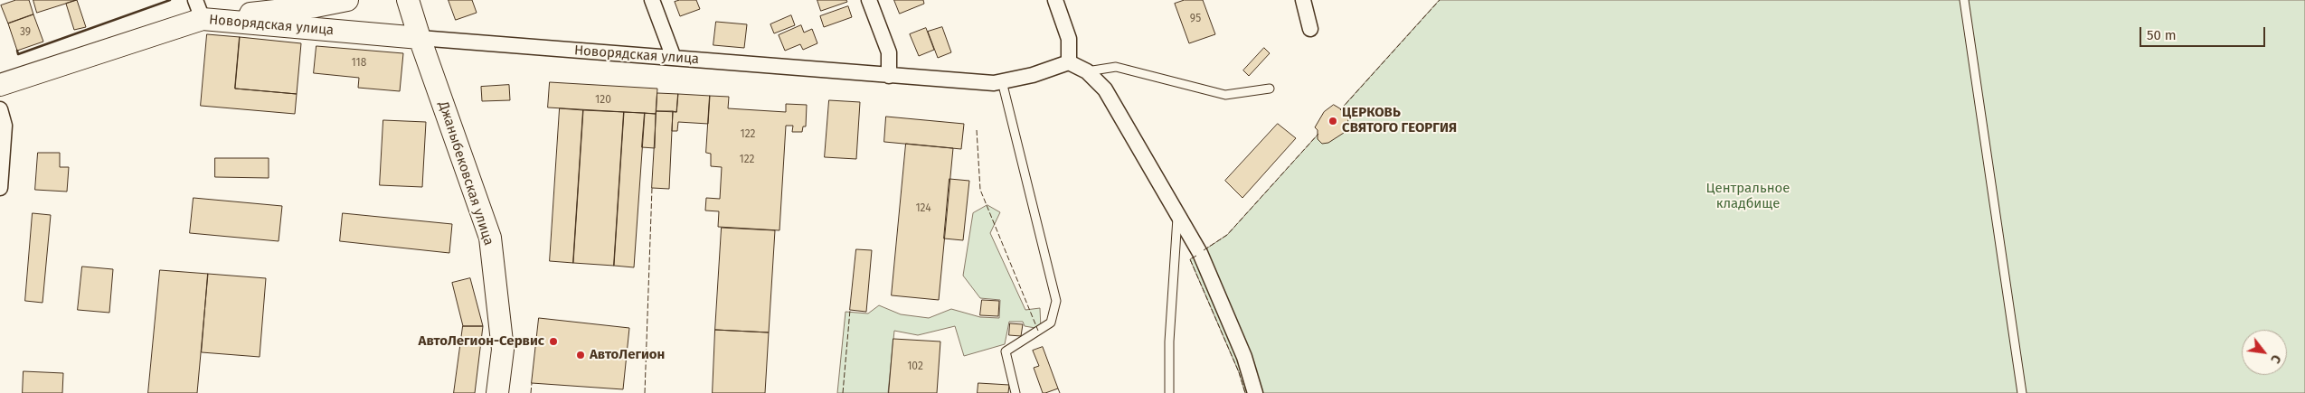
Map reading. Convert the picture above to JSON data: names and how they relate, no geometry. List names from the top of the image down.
{
  "streets": {
    "street": ["Новорядская улица", "Джаныбековская улица"]
  },
  "crossings": [
    ["Новорядская улица", "Джаныбековская улица"]
  ],
  "parks": ["Центральное кладбище"],
  "places": ["ЦЕРКОВЬ СВЯТОГО ГЕОРГИЯ", "АвтоЛегион-Сервис", "АвтоЛегион"],
  "house_numbers": [
    "95",
    "39",
    "118",
    "120",
    "122",
    "122",
    "124",
    "102"
  ],
  "scale_bar": "50 m",
  "north": "bottom right"
}
